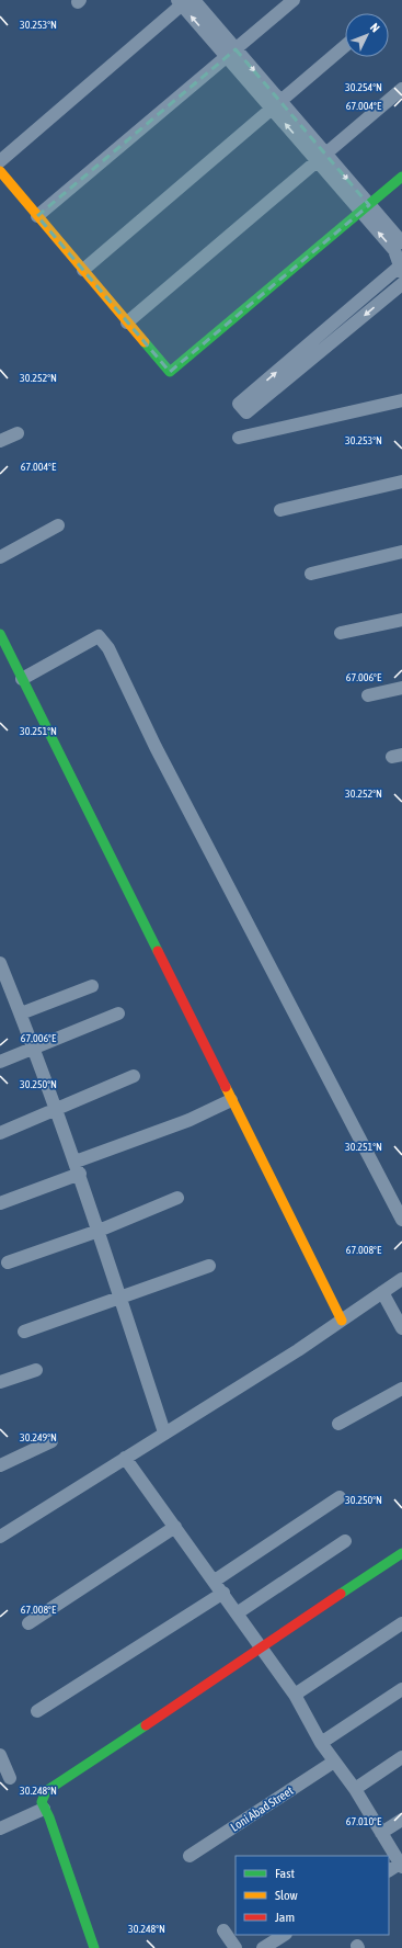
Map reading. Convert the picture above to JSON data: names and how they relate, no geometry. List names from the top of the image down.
{
  "streets": {
    "street": ["Loni Abad Street"]
  },
  "legend": ["Fast", "Slow", "Jam"],
  "north": "top right",
  "coordinates": [
    "30.253°N",
    "30.254°N",
    "67.004°E",
    "30.252°N",
    "67.006°E",
    "30.251°N",
    "30.250°N",
    "67.008°E",
    "30.249°N",
    "30.248°N",
    "67.010°E"
  ]
}
